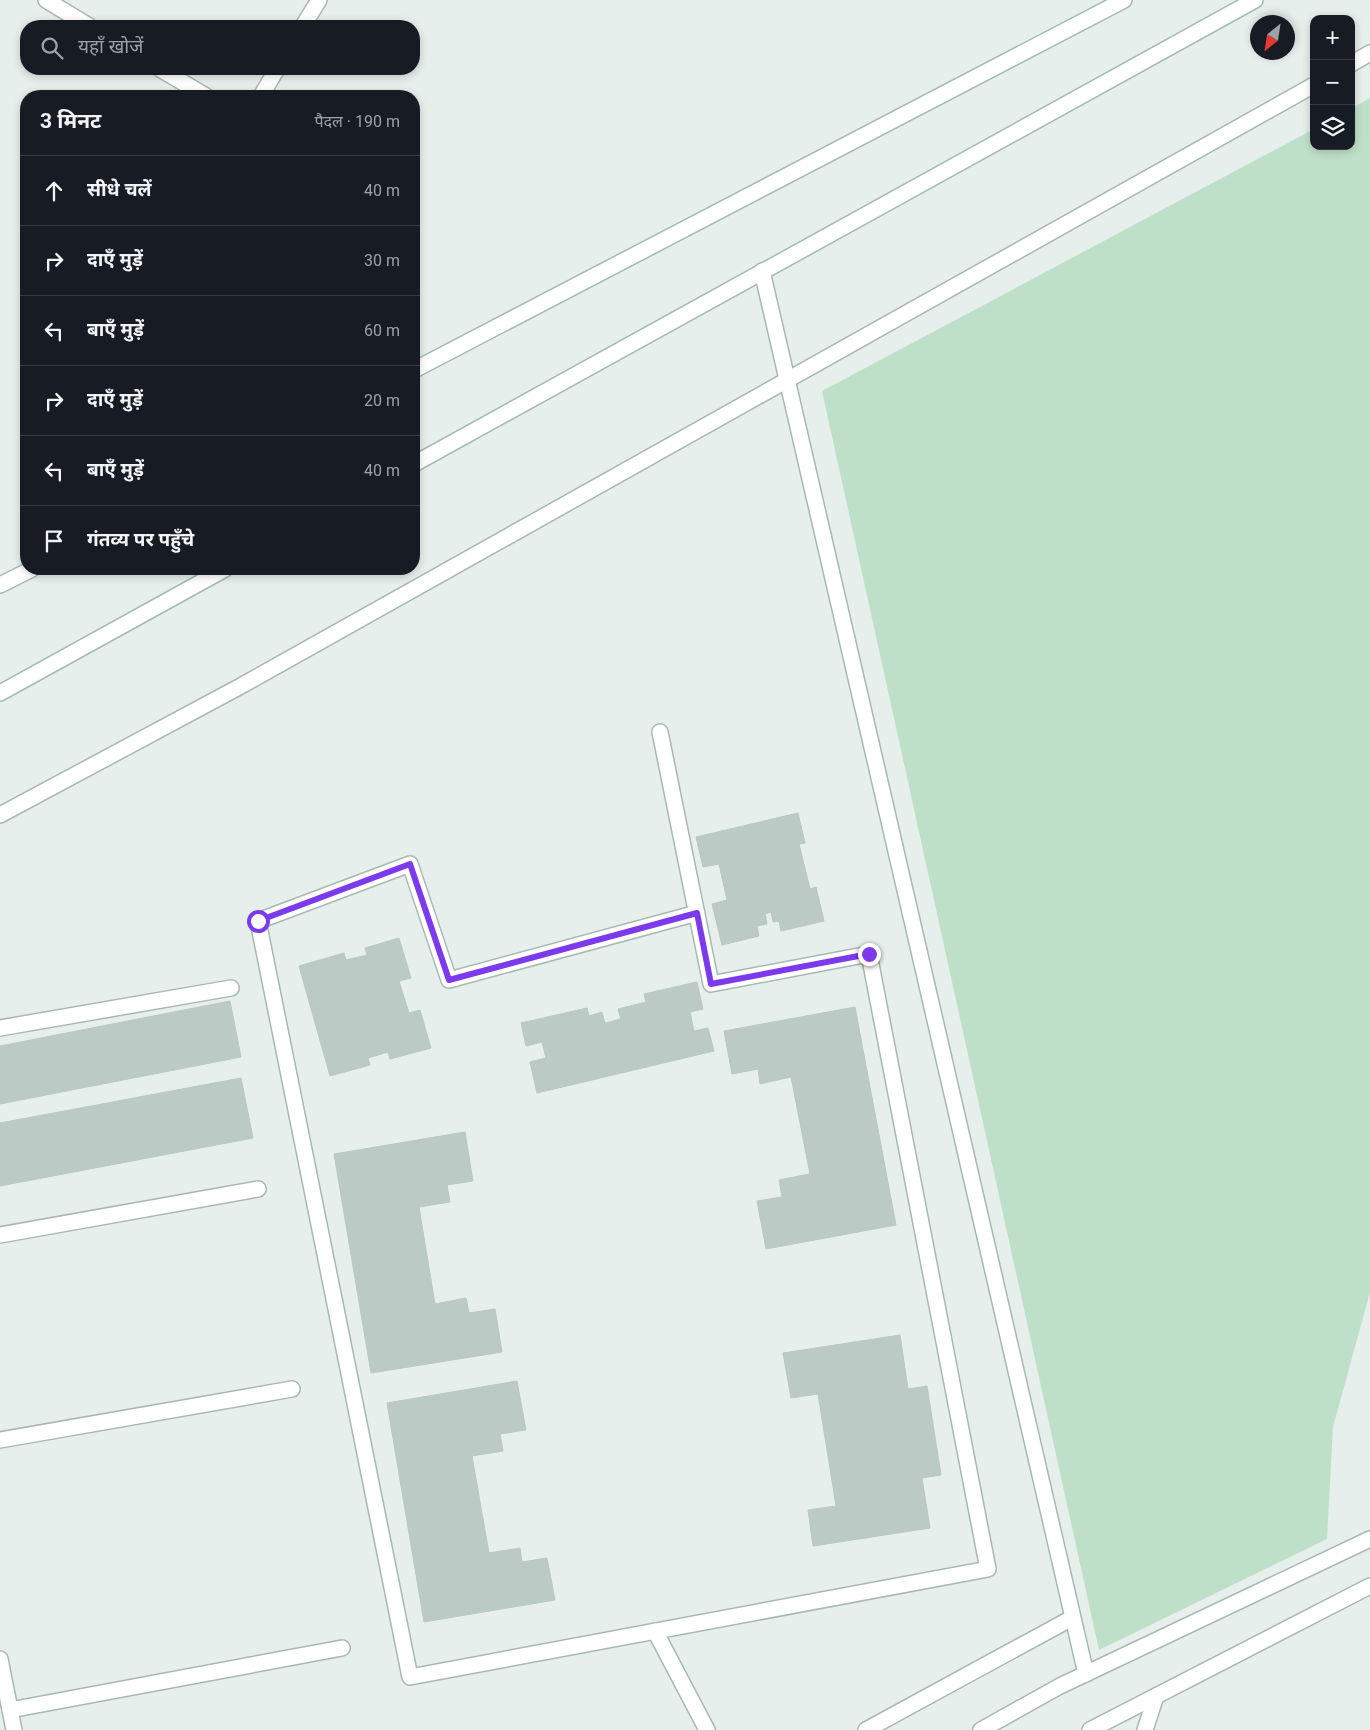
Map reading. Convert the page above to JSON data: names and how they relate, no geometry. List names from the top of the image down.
{
  "north": "bottom left",
  "page": {
    "map_buttons": ["+", "−"],
    "search": "यहाँ खोजें",
    "heading": ["3 मिनट", "पैदल · 190 m"],
    "list": [
      ["सीधे चलें", "40 m"],
      ["दाएँ मुड़ें", "30 m"],
      ["बाएँ मुड़ें", "60 m"],
      ["दाएँ मुड़ें", "20 m"],
      ["बाएँ मुड़ें", "40 m"],
      "गंतव्य पर पहुँचे"
    ]
  }
}
